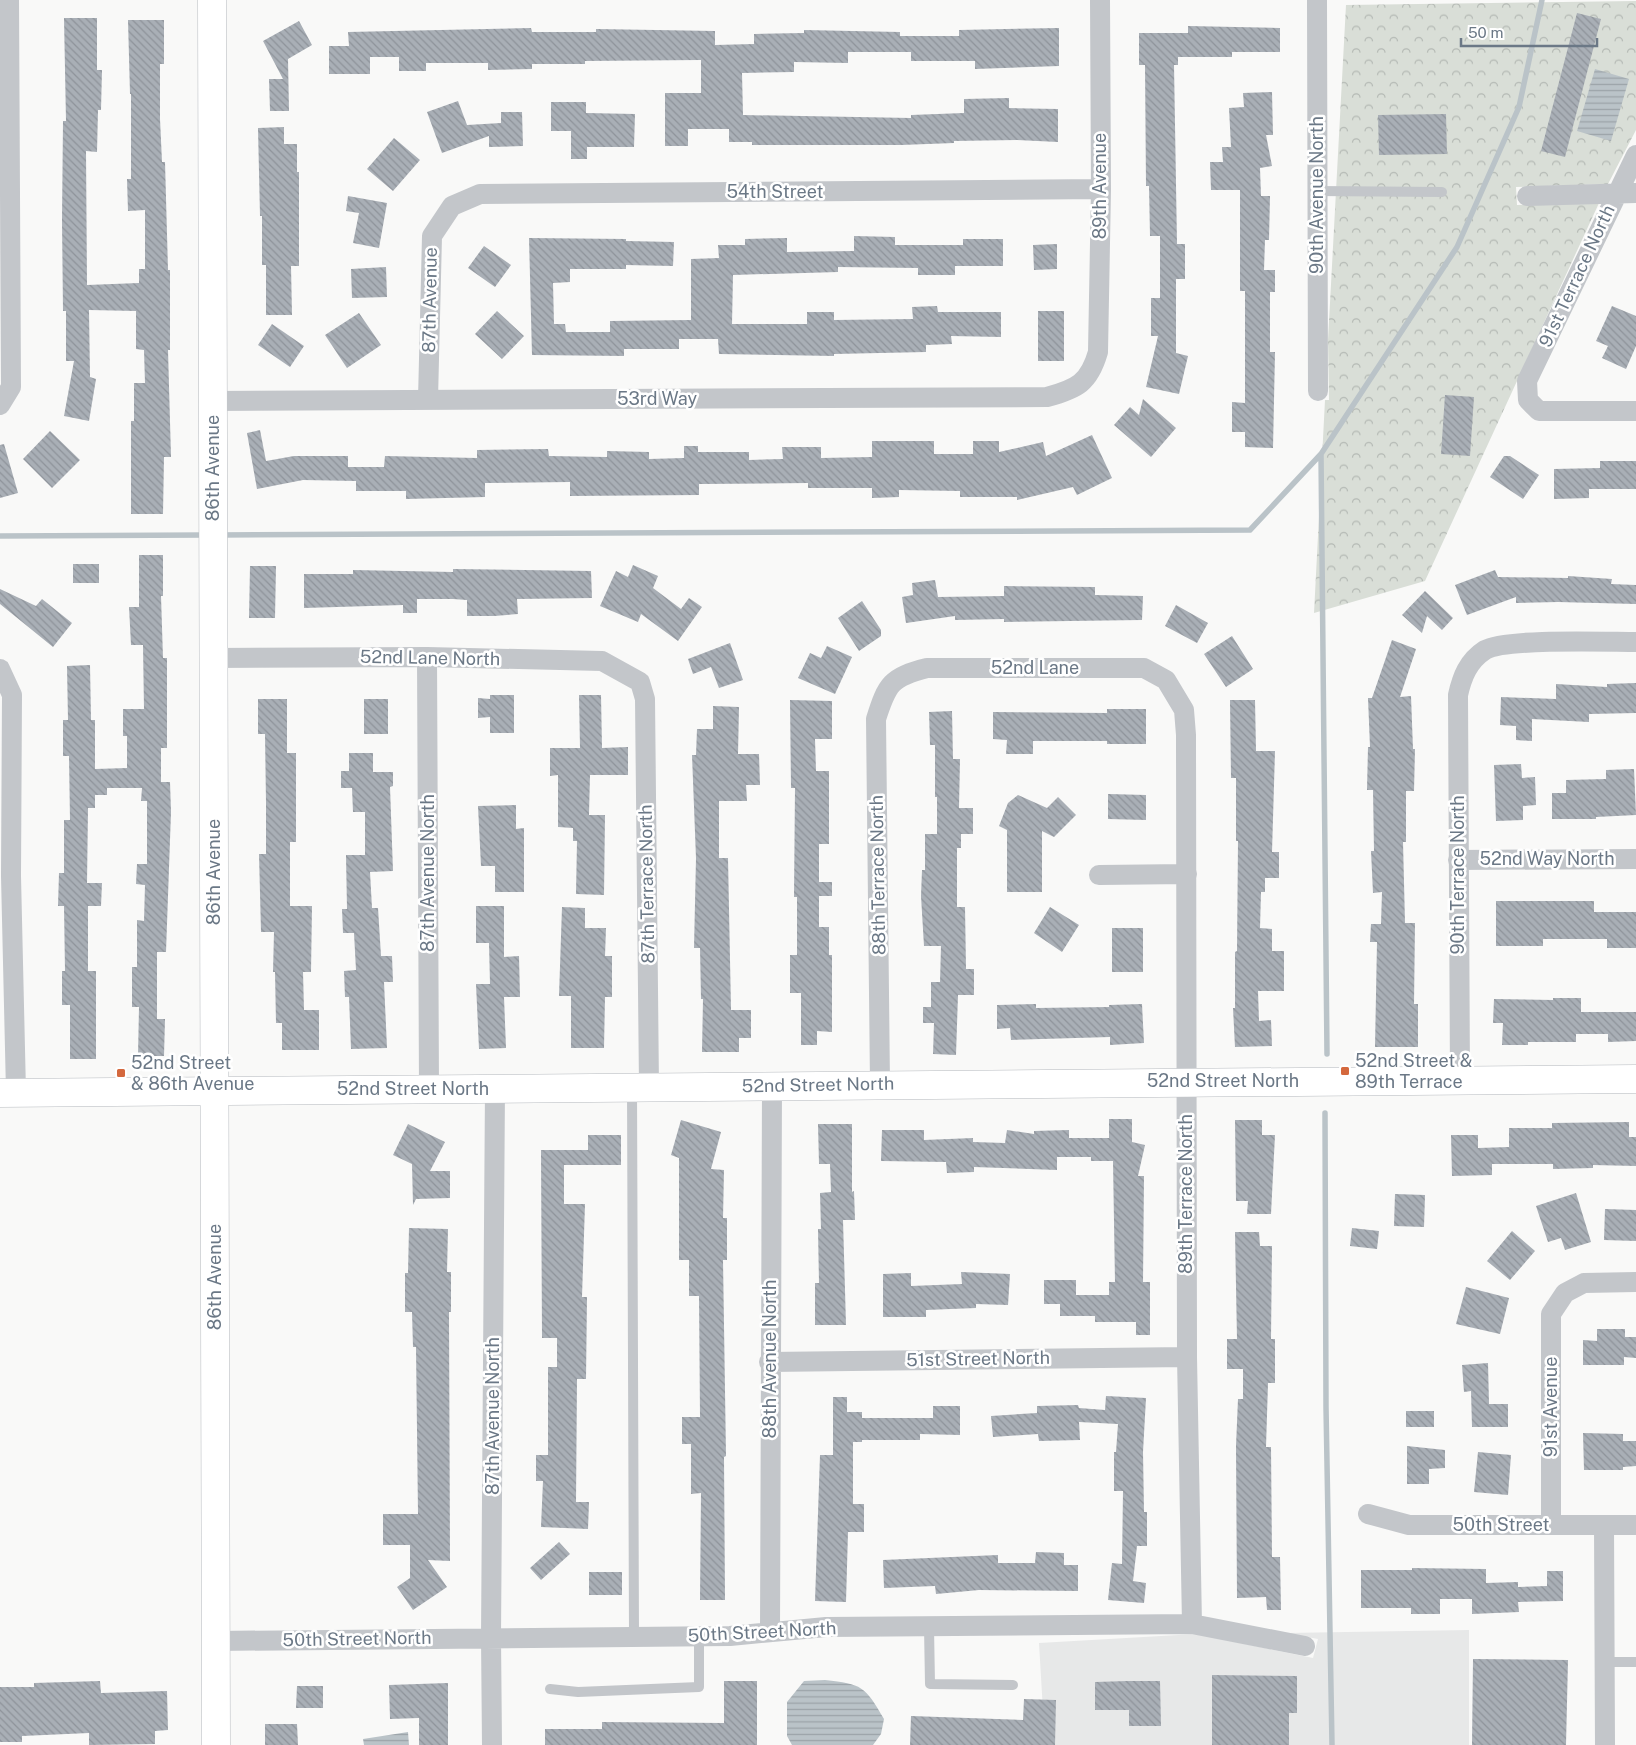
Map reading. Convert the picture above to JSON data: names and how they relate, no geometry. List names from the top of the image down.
{
  "streets": {
    "street": [
      "89th Avenue",
      "54th Street",
      "90th Avenue North",
      "91st Terrace North",
      "87th Avenue",
      "53rd Way",
      "86th Avenue",
      "52nd Lane North",
      "52nd Lane",
      "52nd Way North",
      "87th Avenue North",
      "88th Terrace North",
      "90th Terrace North",
      "87th Terrace North",
      "52nd Street North",
      "89th Terrace North",
      "88th Avenue North",
      "51st Street North",
      "91st Avenue",
      "50th Street",
      "50th Street North"
    ]
  },
  "crossings": [
    ["89th Avenue", "54th Street"],
    ["89th Avenue", "53rd Way"],
    ["54th Street", "87th Avenue"],
    ["87th Avenue", "53rd Way"],
    ["53rd Way", "86th Avenue"],
    ["86th Avenue", "52nd Lane North"],
    ["86th Avenue", "52nd Street North"],
    ["86th Avenue", "50th Street North"],
    ["52nd Lane North", "87th Avenue North"],
    ["52nd Lane North", "87th Terrace North"],
    ["52nd Lane", "88th Terrace North"],
    ["52nd Lane", "89th Terrace North"],
    ["52nd Way North", "90th Terrace North"],
    ["87th Avenue North", "52nd Street North"],
    ["87th Avenue North", "50th Street North"],
    ["88th Terrace North", "52nd Street North"],
    ["90th Terrace North", "52nd Street North"],
    ["87th Terrace North", "52nd Street North"],
    ["52nd Street North", "89th Terrace North"],
    ["52nd Street North", "88th Avenue North"],
    ["89th Terrace North", "51st Street North"],
    ["89th Terrace North", "50th Street North"],
    ["88th Avenue North", "51st Street North"],
    ["88th Avenue North", "50th Street North"],
    ["91st Avenue", "50th Street"]
  ],
  "places": {
    "transit": ["52nd Street & 89th Terrace", "52nd Street & 86th Avenue"]
  },
  "scale_bar": "50 m"
}
